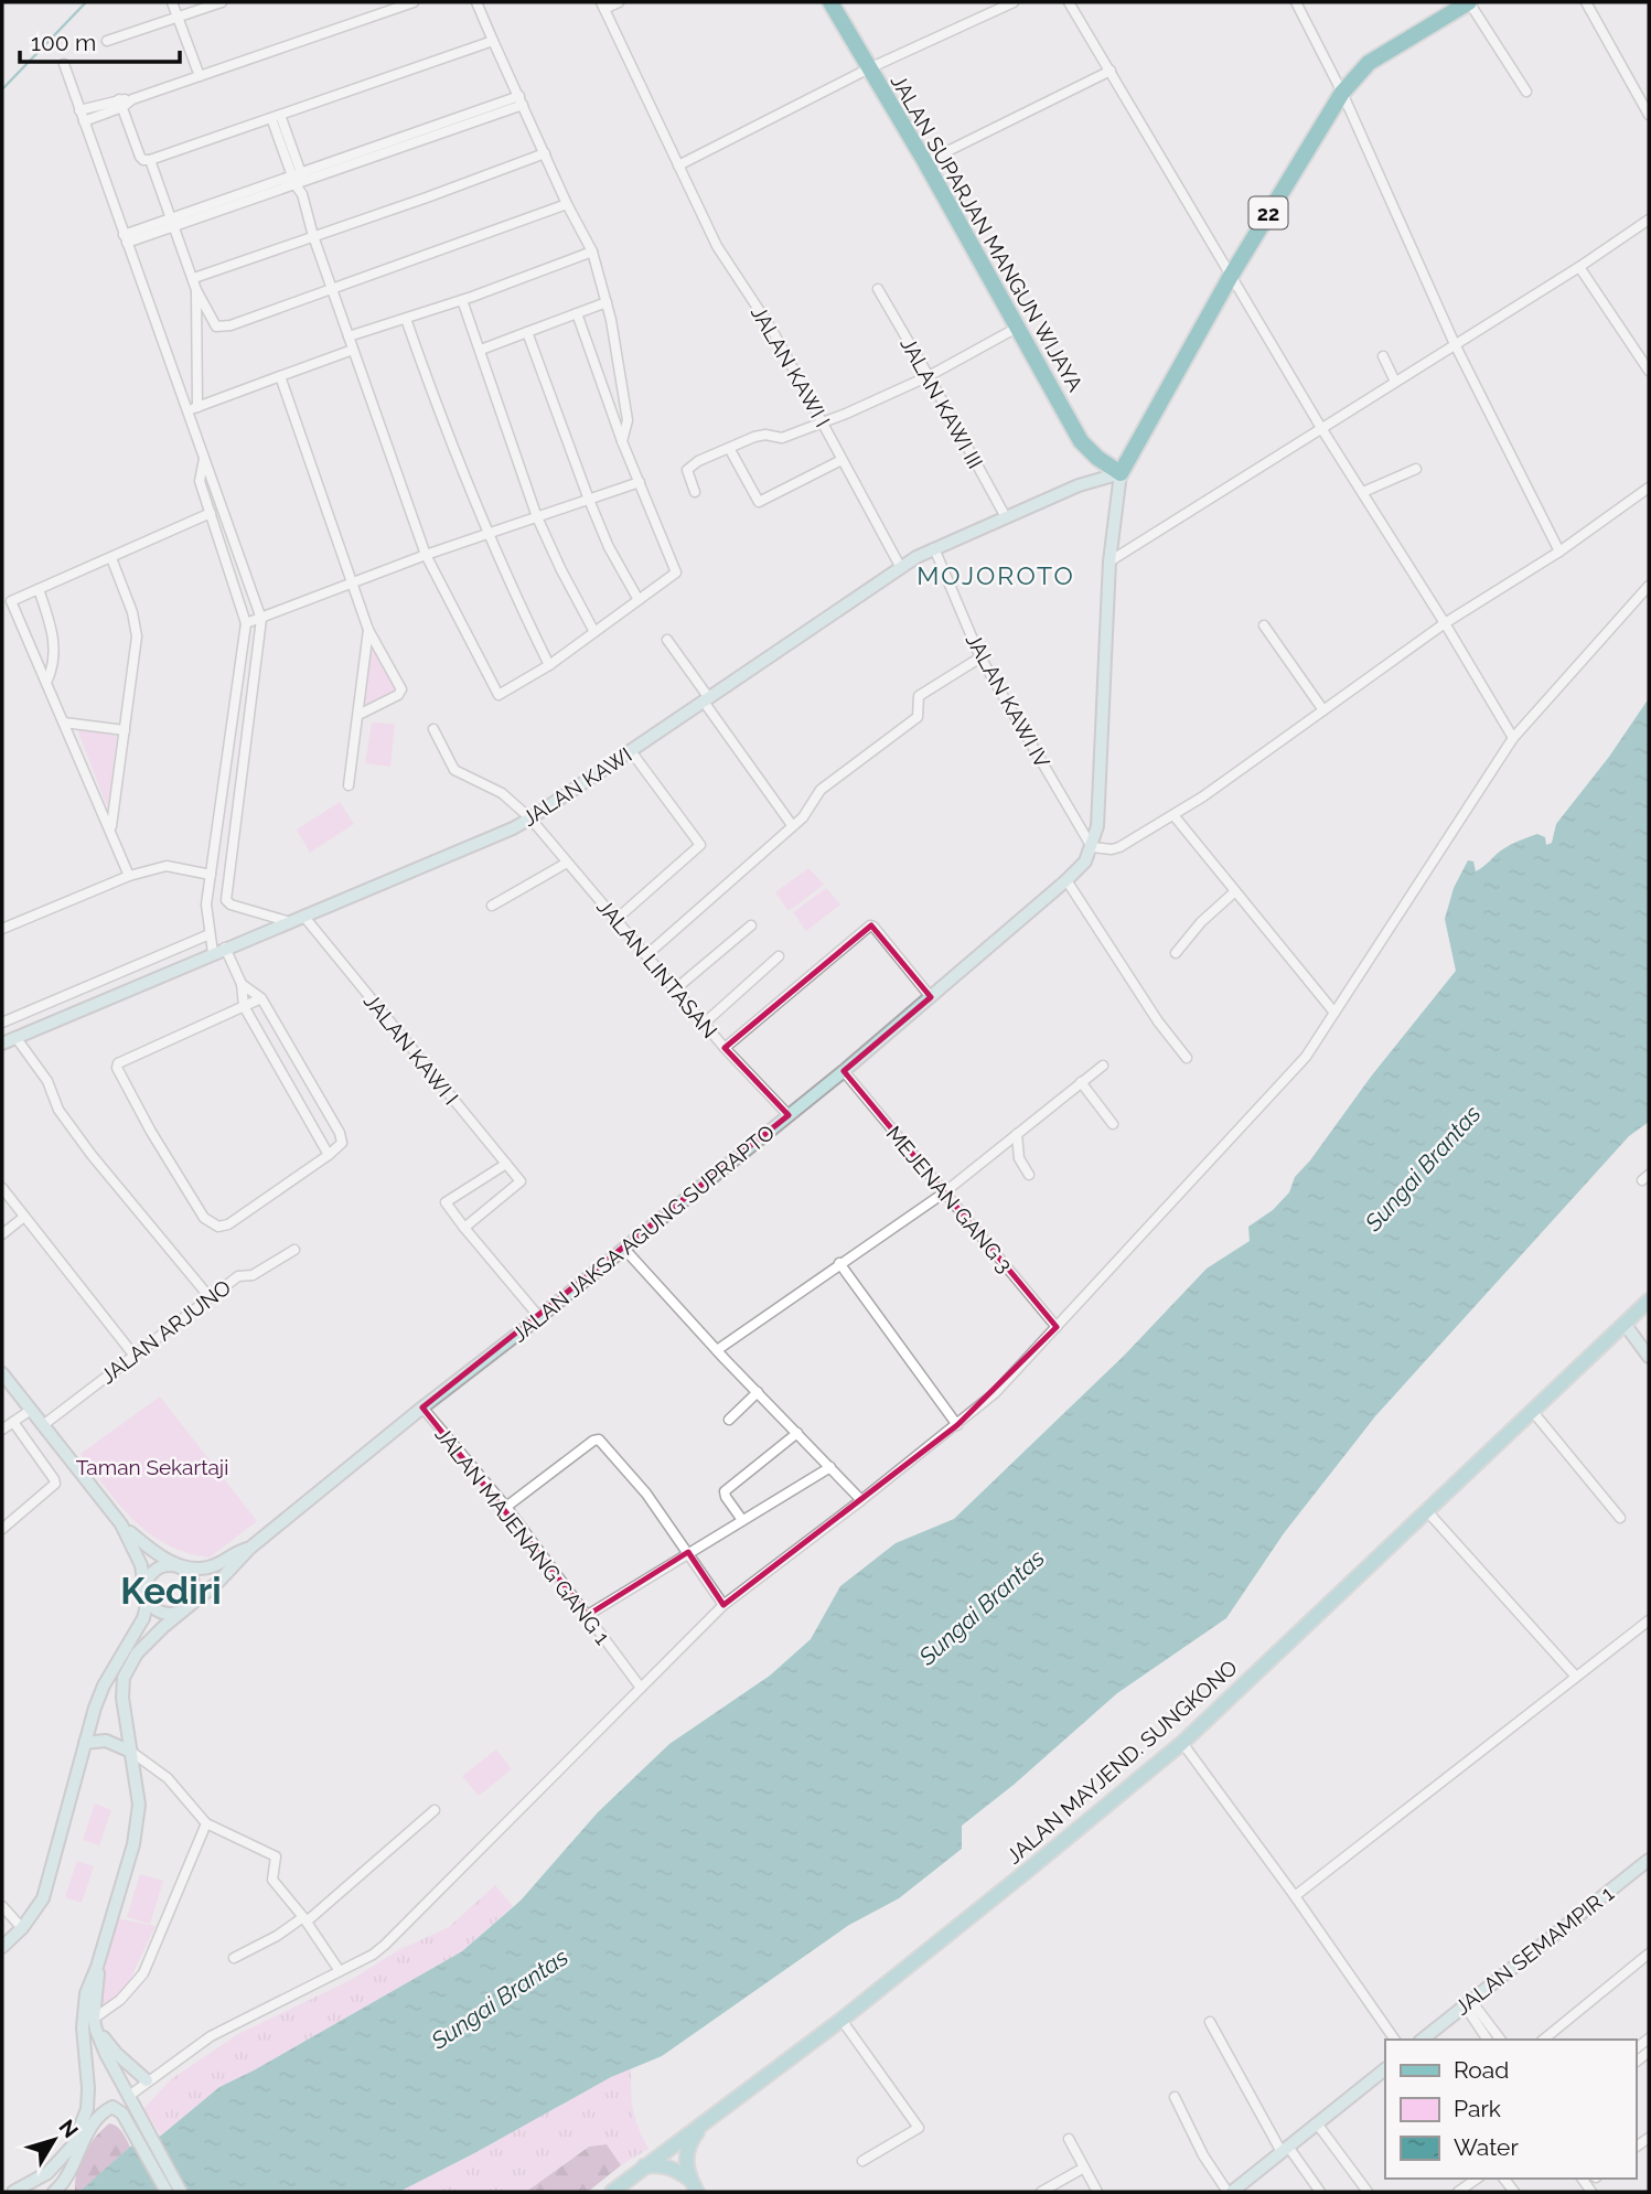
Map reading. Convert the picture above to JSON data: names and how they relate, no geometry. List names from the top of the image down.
{
  "streets": {
    "highway": ["22", "JALAN SUPARJAN MANGUN WIJAYA"],
    "main road": [
      "JALAN KAWI",
      "JALAN JAKSA AGUNG SUPRAPTO",
      "JALAN MAYJEND. SUNGKONO",
      "JALAN SEMAMPIR 1"
    ],
    "street": [
      "JALAN KAWI I",
      "JALAN KAWI III",
      "JALAN KAWI IV",
      "JALAN LINTASAN",
      "MEJENAN GANG 3",
      "JALAN ARJUNO",
      "JALAN MAJENANG GANG 1"
    ]
  },
  "crossings": [
    ["22", "JALAN SUPARJAN MANGUN WIJAYA"],
    ["22", "JALAN KAWI"],
    ["JALAN SUPARJAN MANGUN WIJAYA", "JALAN KAWI"],
    ["JALAN KAWI I", "JALAN KAWI"],
    ["JALAN KAWI III", "JALAN KAWI"],
    ["JALAN KAWI IV", "JALAN KAWI"],
    ["JALAN KAWI IV", "JALAN JAKSA AGUNG SUPRAPTO"],
    ["JALAN KAWI", "JALAN LINTASAN"],
    ["JALAN LINTASAN", "JALAN JAKSA AGUNG SUPRAPTO"],
    ["MEJENAN GANG 3", "JALAN JAKSA AGUNG SUPRAPTO"],
    ["JALAN JAKSA AGUNG SUPRAPTO", "JALAN MAJENANG GANG 1"]
  ],
  "districts": ["MOJOROTO", "Kediri"],
  "water": ["Sungai Brantas"],
  "parks": ["Taman Sekartaji"],
  "legend": ["Road", "Park", "Water"],
  "scale_bar": "100 m",
  "north": "top right"
}
